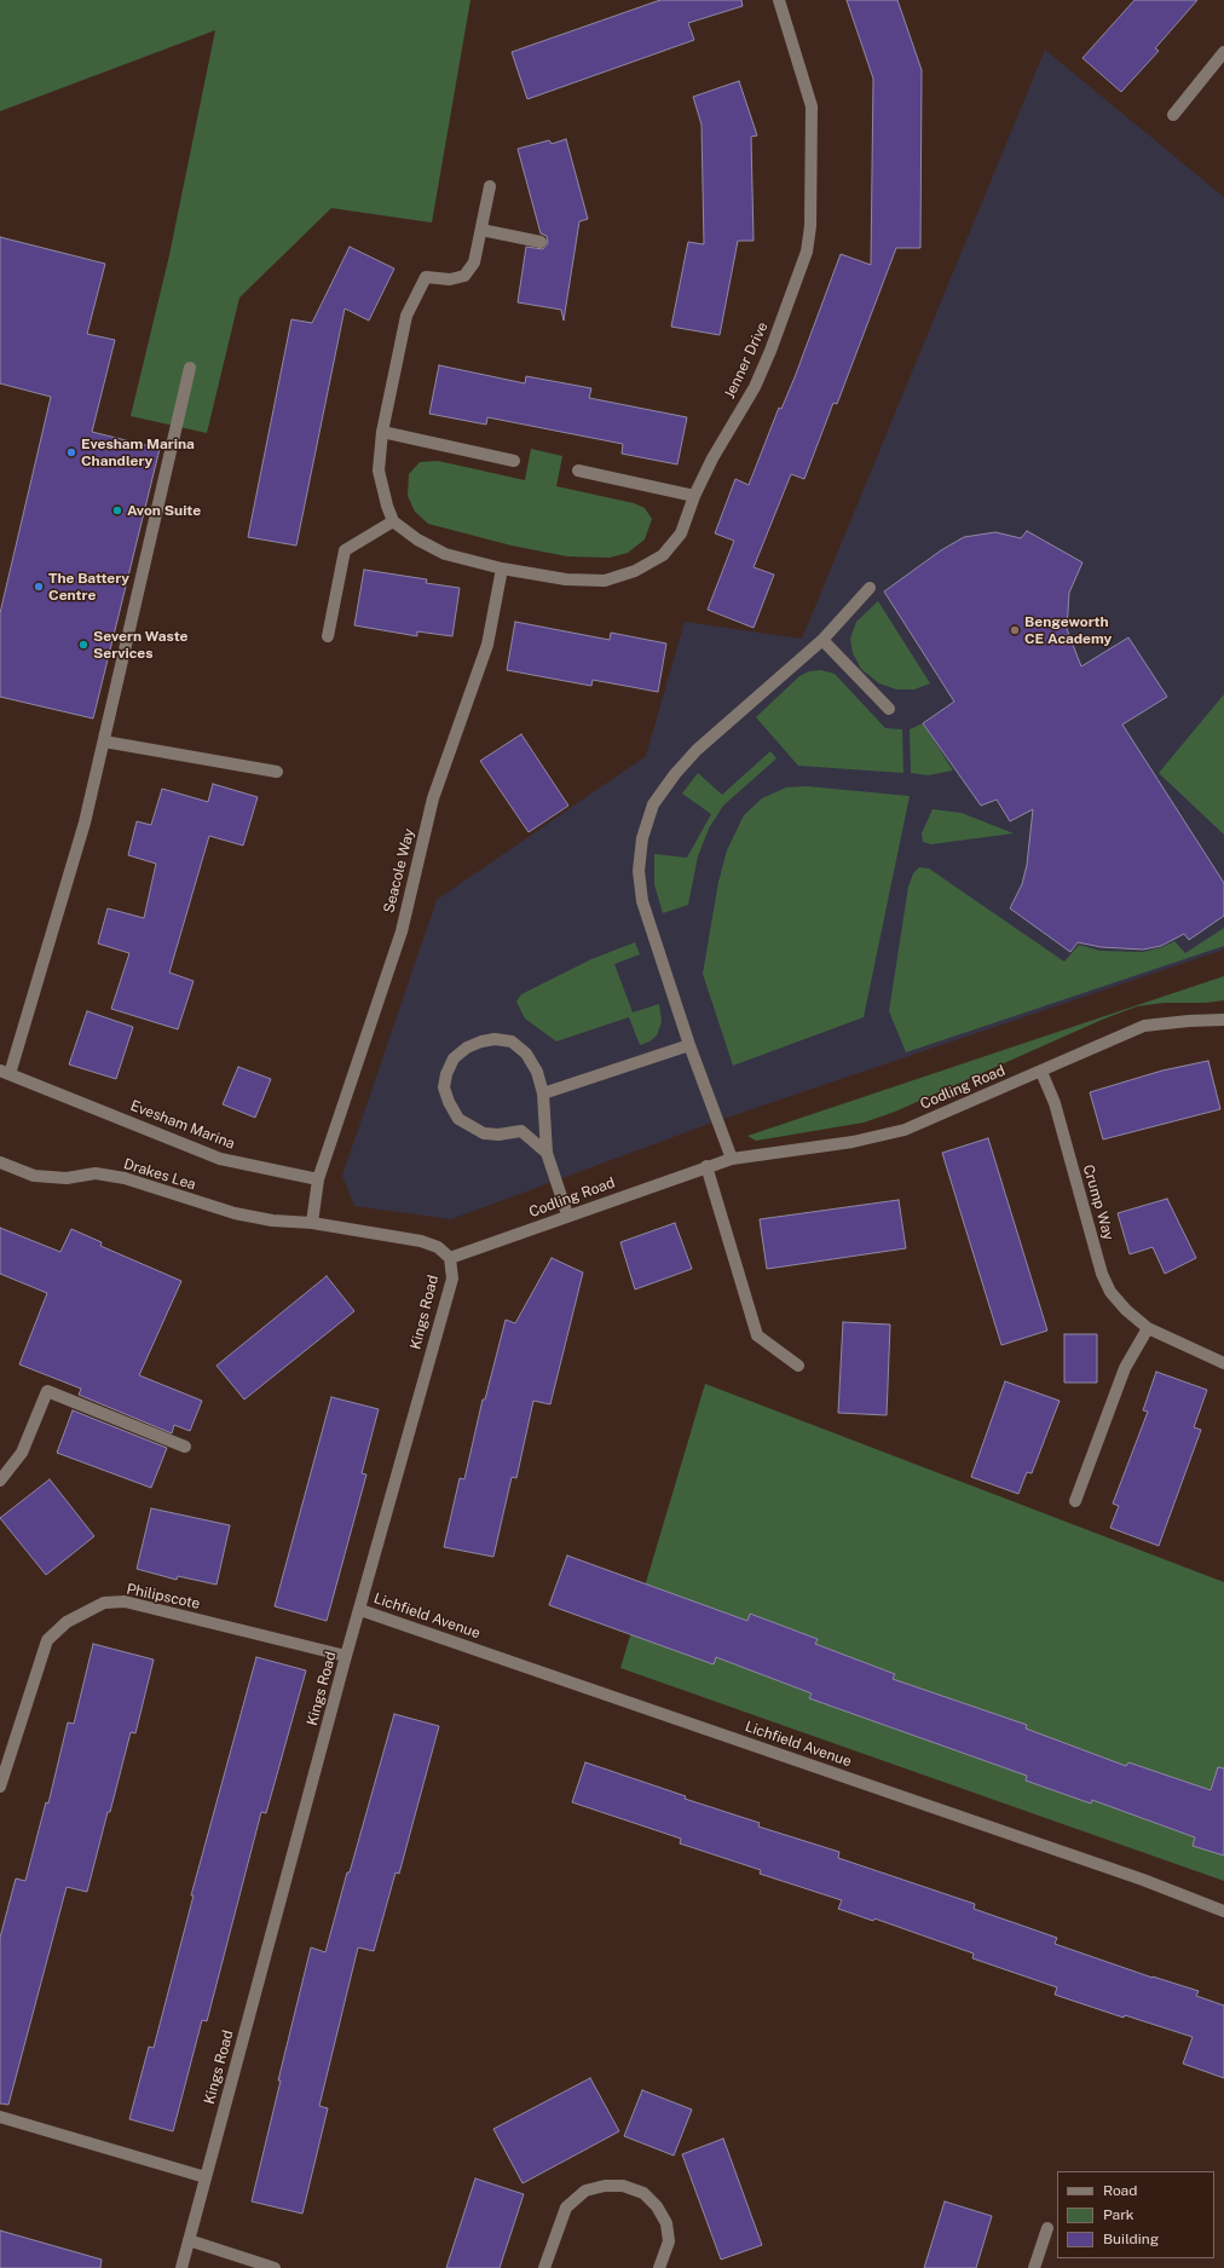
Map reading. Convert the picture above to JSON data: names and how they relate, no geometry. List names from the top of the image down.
{
  "streets": {
    "street": [
      "Jenner Drive",
      "Seacole Way",
      "Codling Road",
      "Evesham Marina",
      "Drakes Lea",
      "Crump Way",
      "Kings Road",
      "Philipscote",
      "Lichfield Avenue"
    ]
  },
  "crossings": [
    ["Jenner Drive", "Seacole Way"],
    ["Seacole Way", "Evesham Marina"],
    ["Codling Road", "Crump Way"],
    ["Codling Road", "Kings Road"],
    ["Drakes Lea", "Kings Road"],
    ["Kings Road", "Philipscote"],
    ["Kings Road", "Lichfield Avenue"]
  ],
  "places": [
    "Evesham Marina Chandlery",
    "Avon Suite",
    "The Battery Centre",
    "Bengeworth CE Academy",
    "Severn Waste Services"
  ],
  "legend": ["Road", "Park", "Building"]
}
